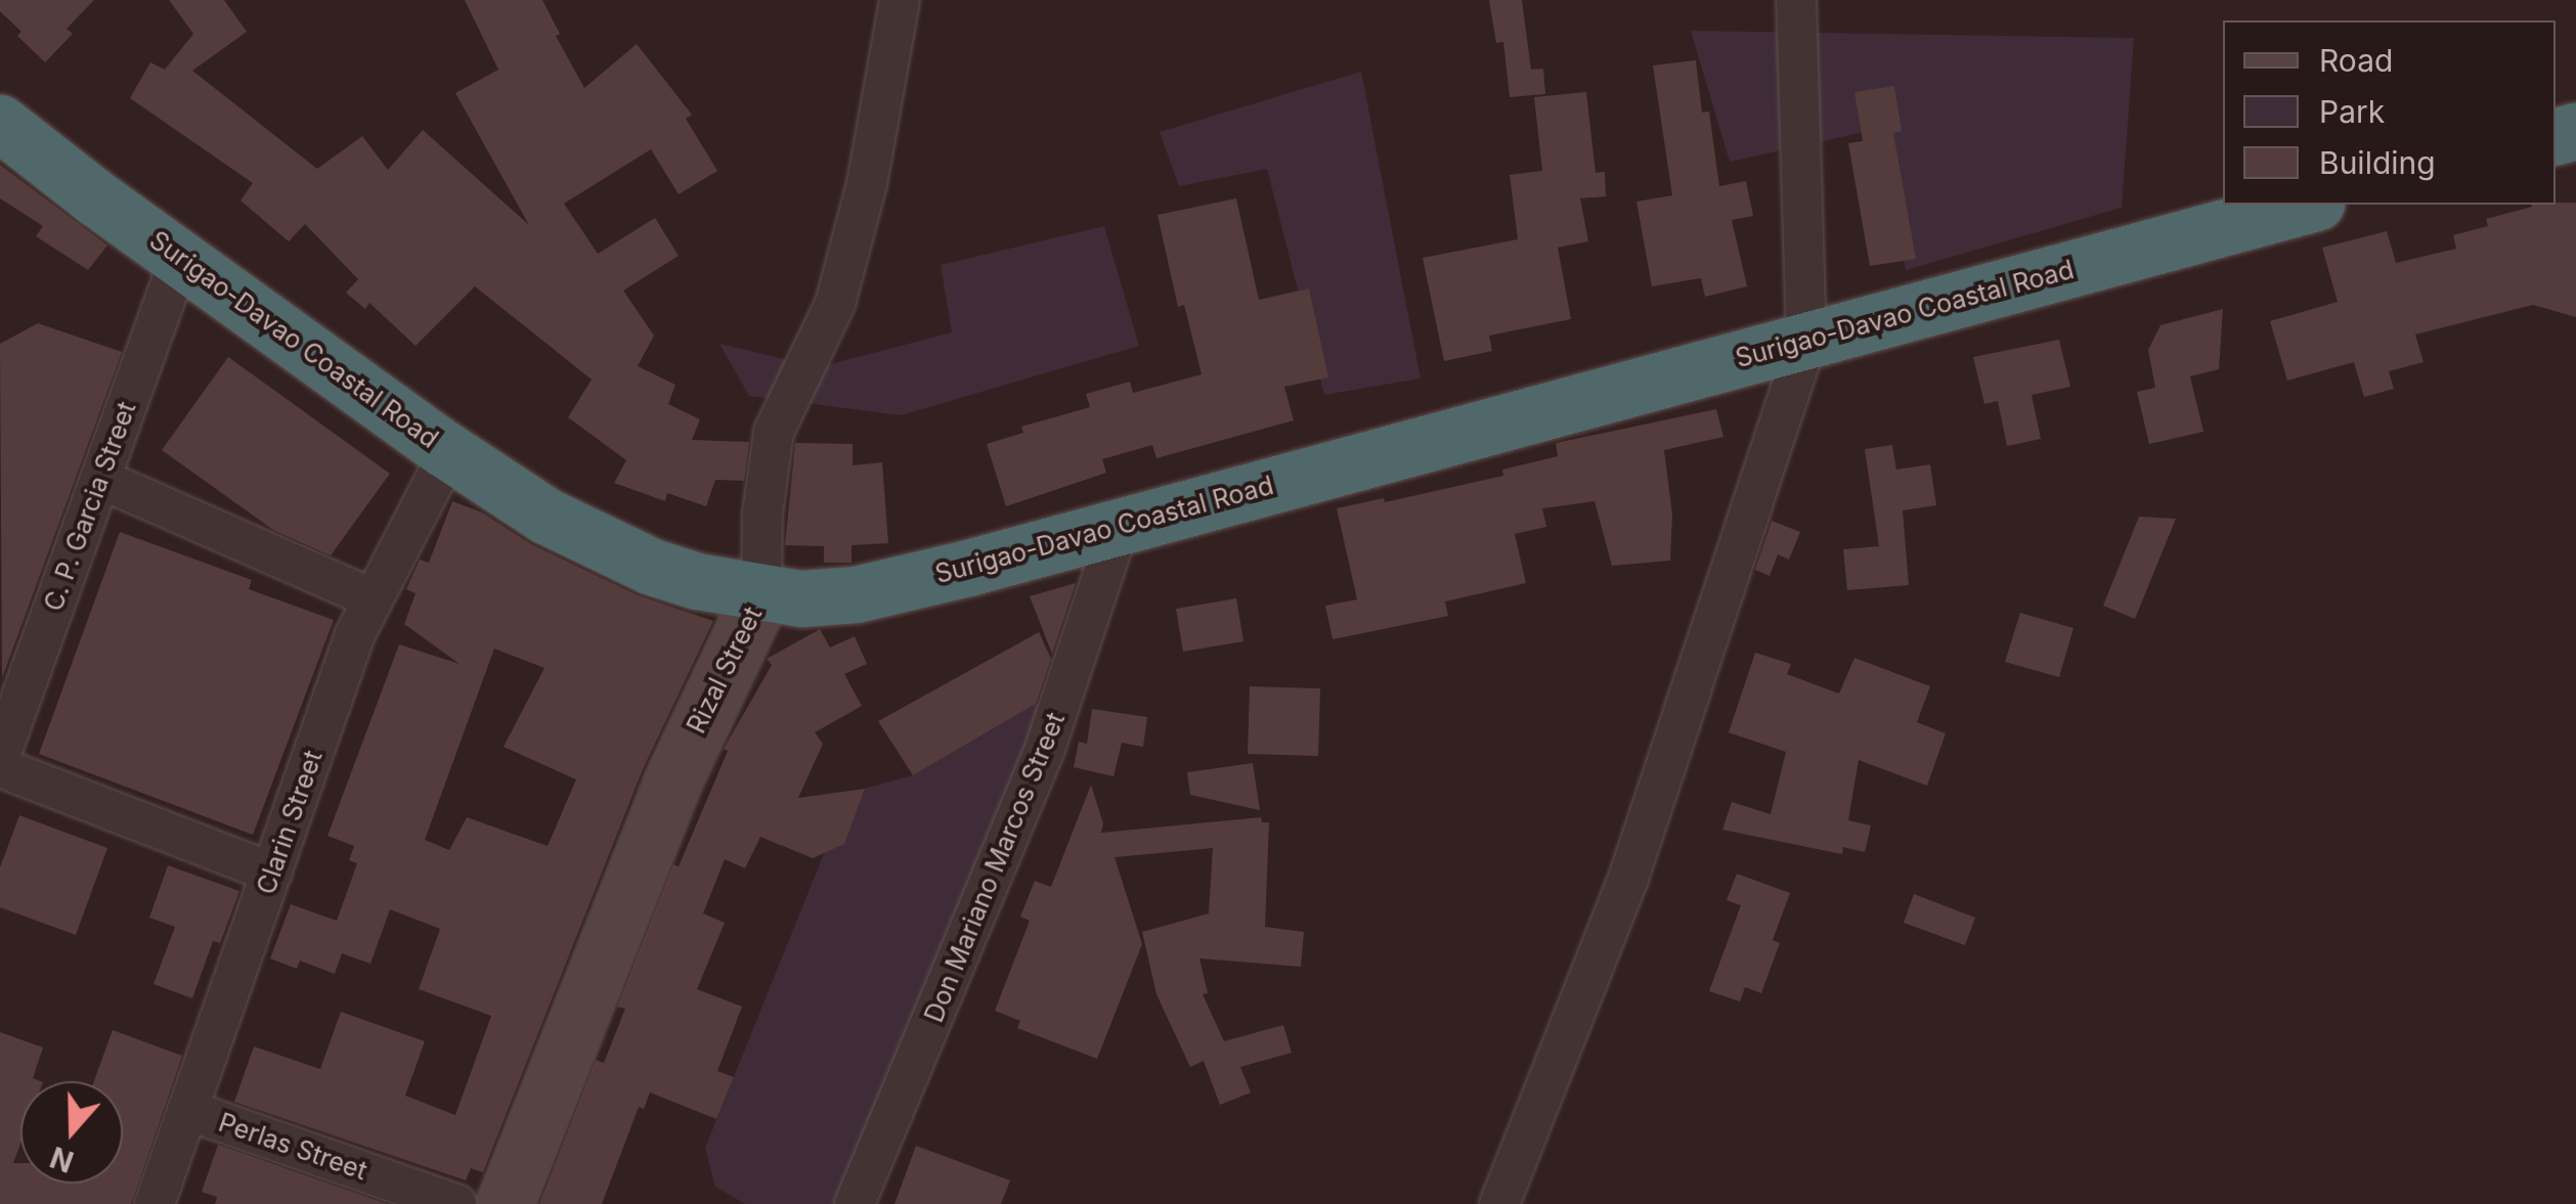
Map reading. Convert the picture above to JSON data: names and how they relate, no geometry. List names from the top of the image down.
{
  "streets": {
    "highway": ["Surigao-Davao Coastal Road"],
    "street": [
      "C. P. Garcia Street",
      "Rizal Street",
      "Clarin Street",
      "Don Mariano Marcos Street",
      "Perlas Street"
    ]
  },
  "crossings": [
    ["Surigao-Davao Coastal Road", "C. P. Garcia Street"],
    ["Surigao-Davao Coastal Road", "Rizal Street"],
    ["Surigao-Davao Coastal Road", "Clarin Street"],
    ["Surigao-Davao Coastal Road", "Don Mariano Marcos Street"],
    ["Clarin Street", "Perlas Street"]
  ],
  "legend": ["Road", "Park", "Building"],
  "north": "bottom"
}
